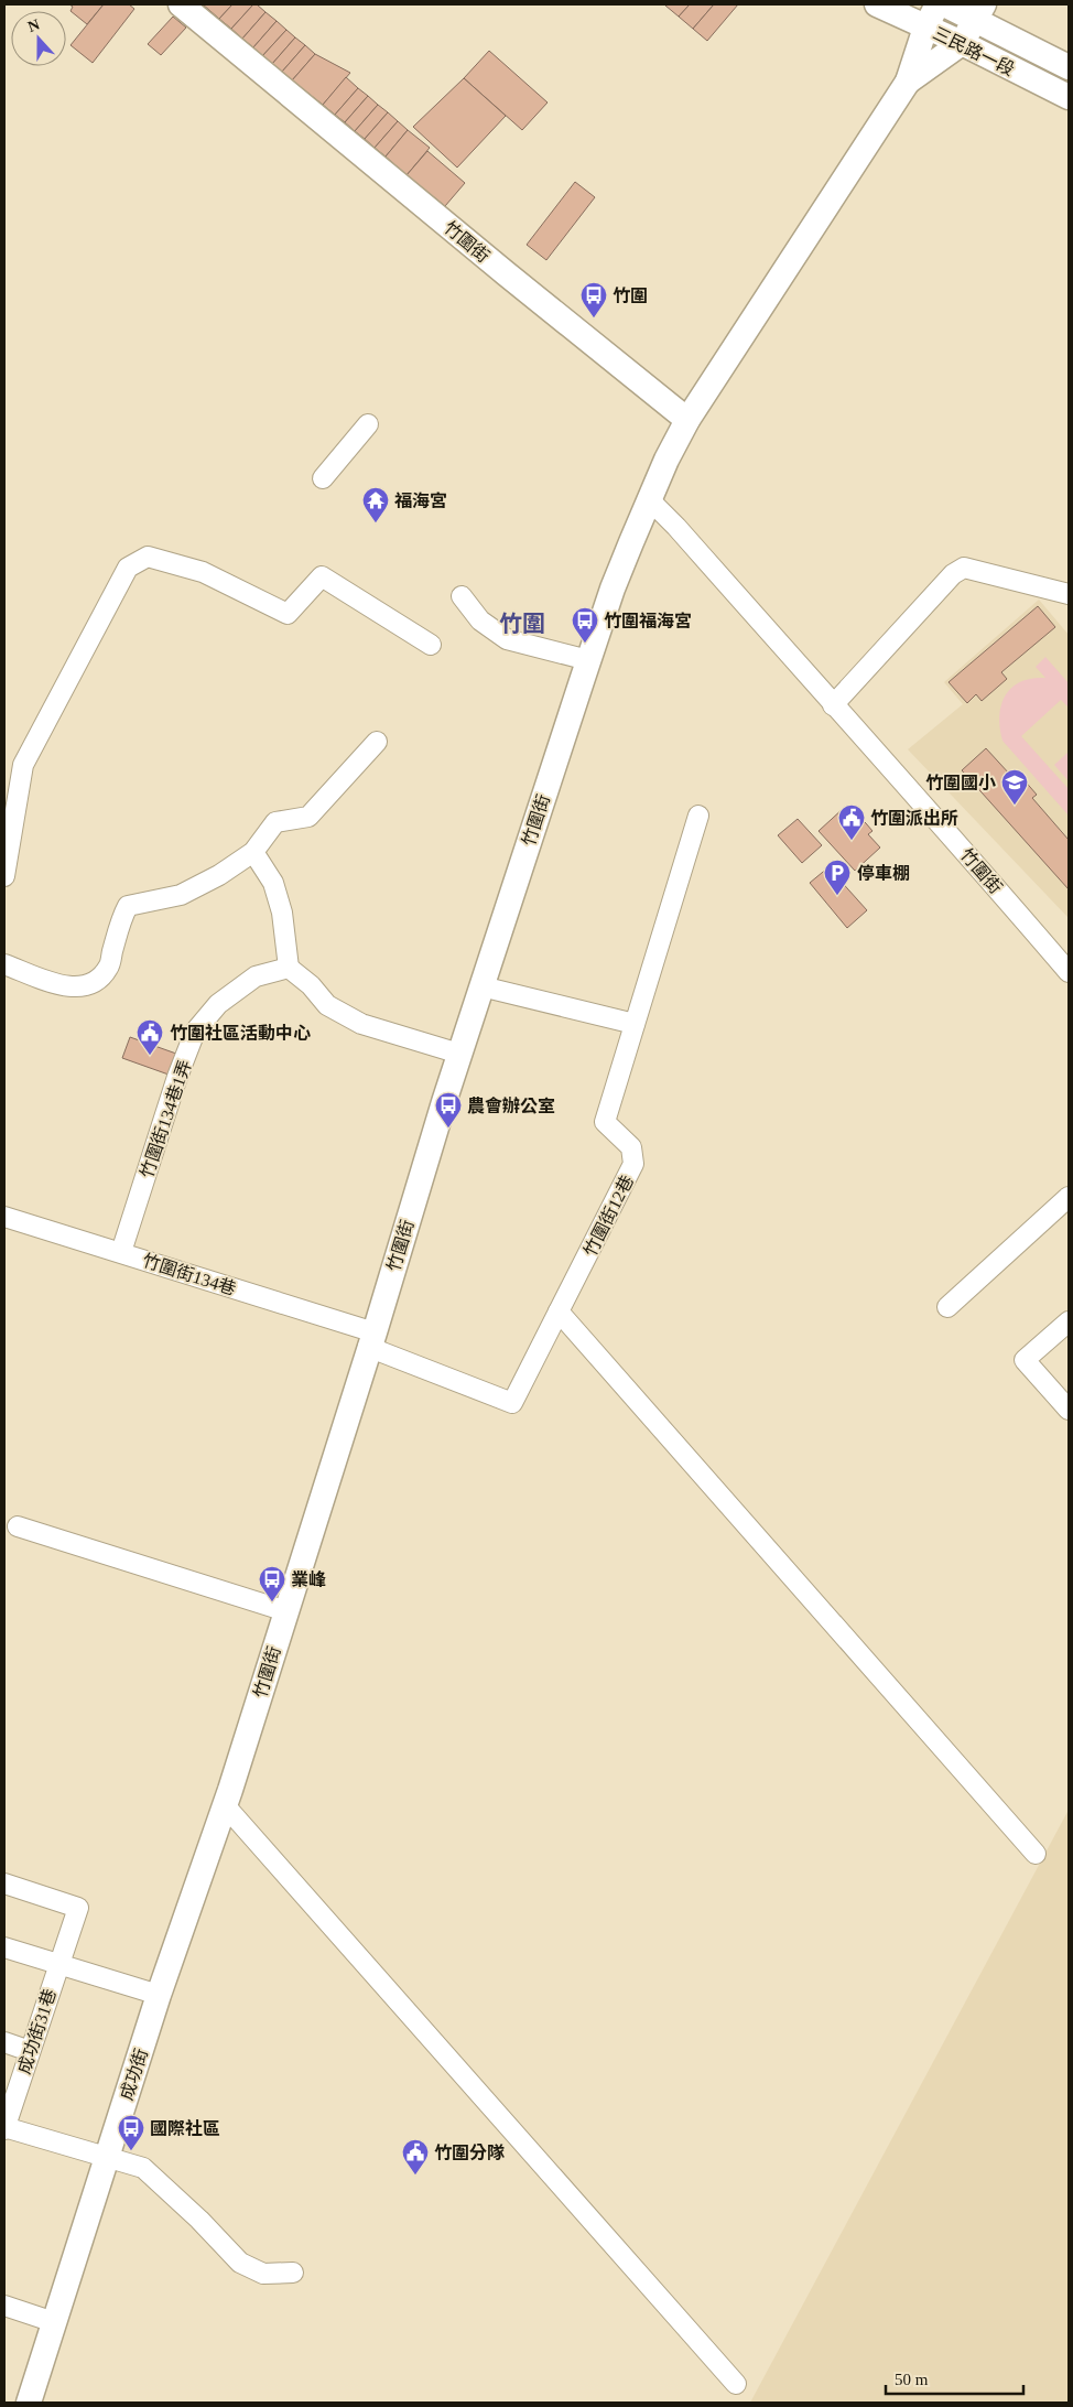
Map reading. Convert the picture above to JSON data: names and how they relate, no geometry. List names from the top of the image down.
{
  "streets": {
    "street": [
      "三民路一段",
      "竹圍街",
      "竹圍街134巷1弄",
      "竹圍街12巷",
      "竹圍街134巷",
      "成功街31巷",
      "成功街"
    ]
  },
  "crossings": [
    ["竹圍街", "竹圍街12巷"],
    ["竹圍街", "竹圍街134巷"],
    ["竹圍街", "成功街"],
    ["竹圍街134巷1弄", "竹圍街134巷"],
    ["竹圍街12巷", "竹圍街134巷"]
  ],
  "districts": ["竹圍"],
  "places": {
    "bus stop": [
      "竹圍",
      "竹圍福海宮",
      "農會辦公室",
      "業峰",
      "國際社區"
    ],
    "temple": ["福海宮"],
    "school or university": ["竹圍國小"],
    "public building": ["竹圍派出所", "竹圍社區活動中心", "竹圍分隊"],
    "parking": ["停車棚"]
  },
  "scale_bar": "50 m",
  "north": "top"
}
